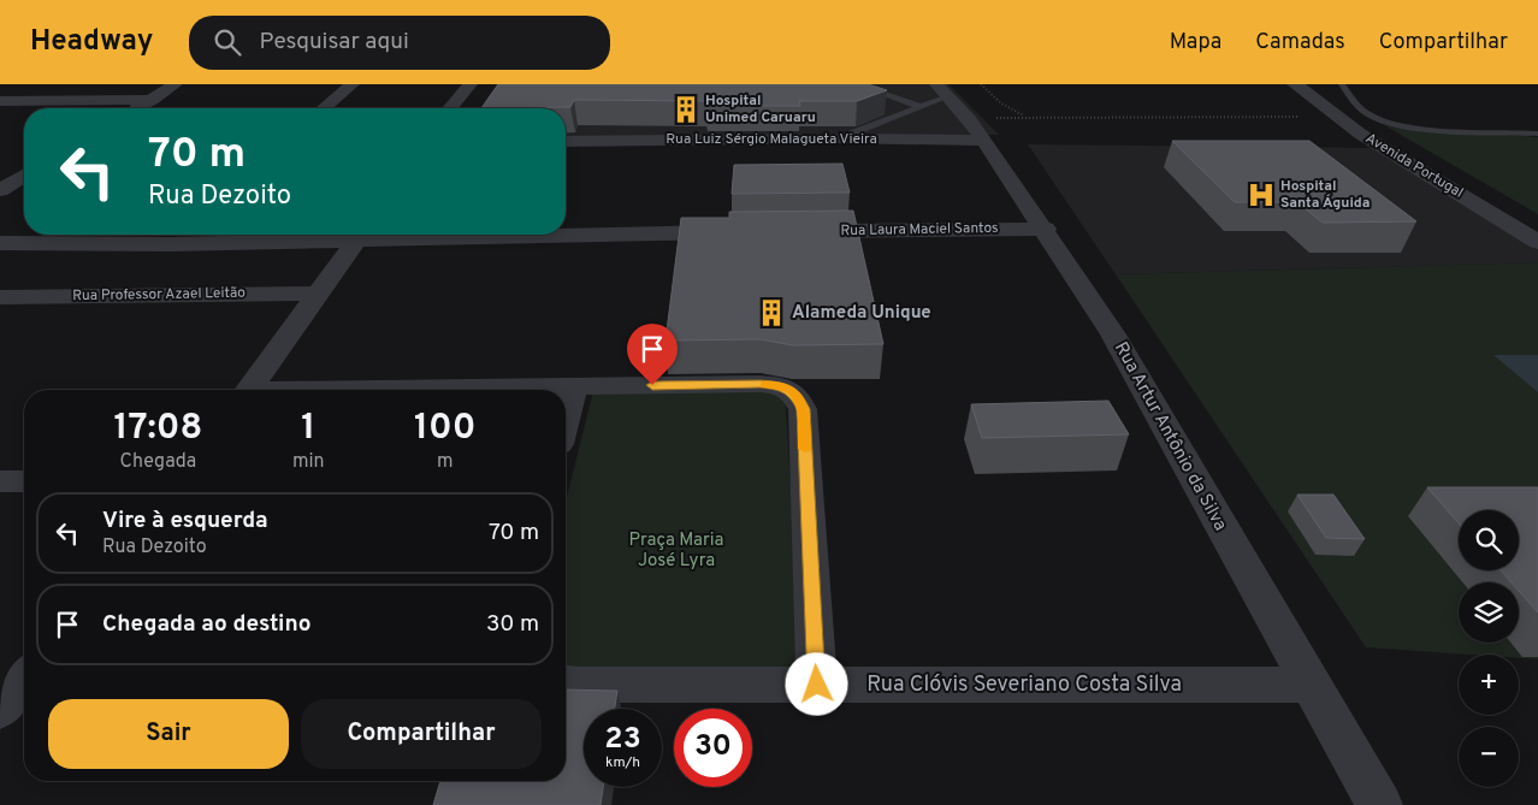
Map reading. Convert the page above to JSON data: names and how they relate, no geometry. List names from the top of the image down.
{
  "streets": {
    "street": [
      "Rua Luiz Sérgio Malagueta Vieira",
      "Avenida Portugal",
      "Rua Laura Maciel Santos",
      "Rua Professor Azael Leitão",
      "Rua Artur Antônio da Silva",
      "Rua Clóvis Severiano Costa Silva"
    ]
  },
  "crossings": [
    ["Rua Luiz Sérgio Malagueta Vieira", "Rua Artur Antônio da Silva"],
    ["Rua Laura Maciel Santos", "Rua Artur Antônio da Silva"],
    ["Rua Artur Antônio da Silva", "Rua Clóvis Severiano Costa Silva"]
  ],
  "parks": ["Praça Maria José Lyra"],
  "places": {
    "building": ["Hospital Unimed Caruaru", "Alameda Unique"],
    "hospital": ["Hospital Santa Águida"]
  },
  "page": {
    "header": "Headway",
    "search": "Pesquisar aqui",
    "nav": ["Mapa", "Camadas", "Compartilhar"],
    "turn": ["70 m", "Rua Dezoito"],
    "eta": [
      "17:08",
      "Chegada",
      "1",
      "min",
      "100",
      "m"
    ],
    "list": [
      {
        "name": "Vire à esquerda",
        "note": "Rua Dezoito",
        "value": "70 m"
      },
      {
        "name": "Chegada ao destino",
        "value": "30 m"
      }
    ],
    "map_buttons": ["+", "−"],
    "buttons": ["Sair", "Compartilhar"],
    "speed": "23 km/h",
    "limit": "30"
  }
}
